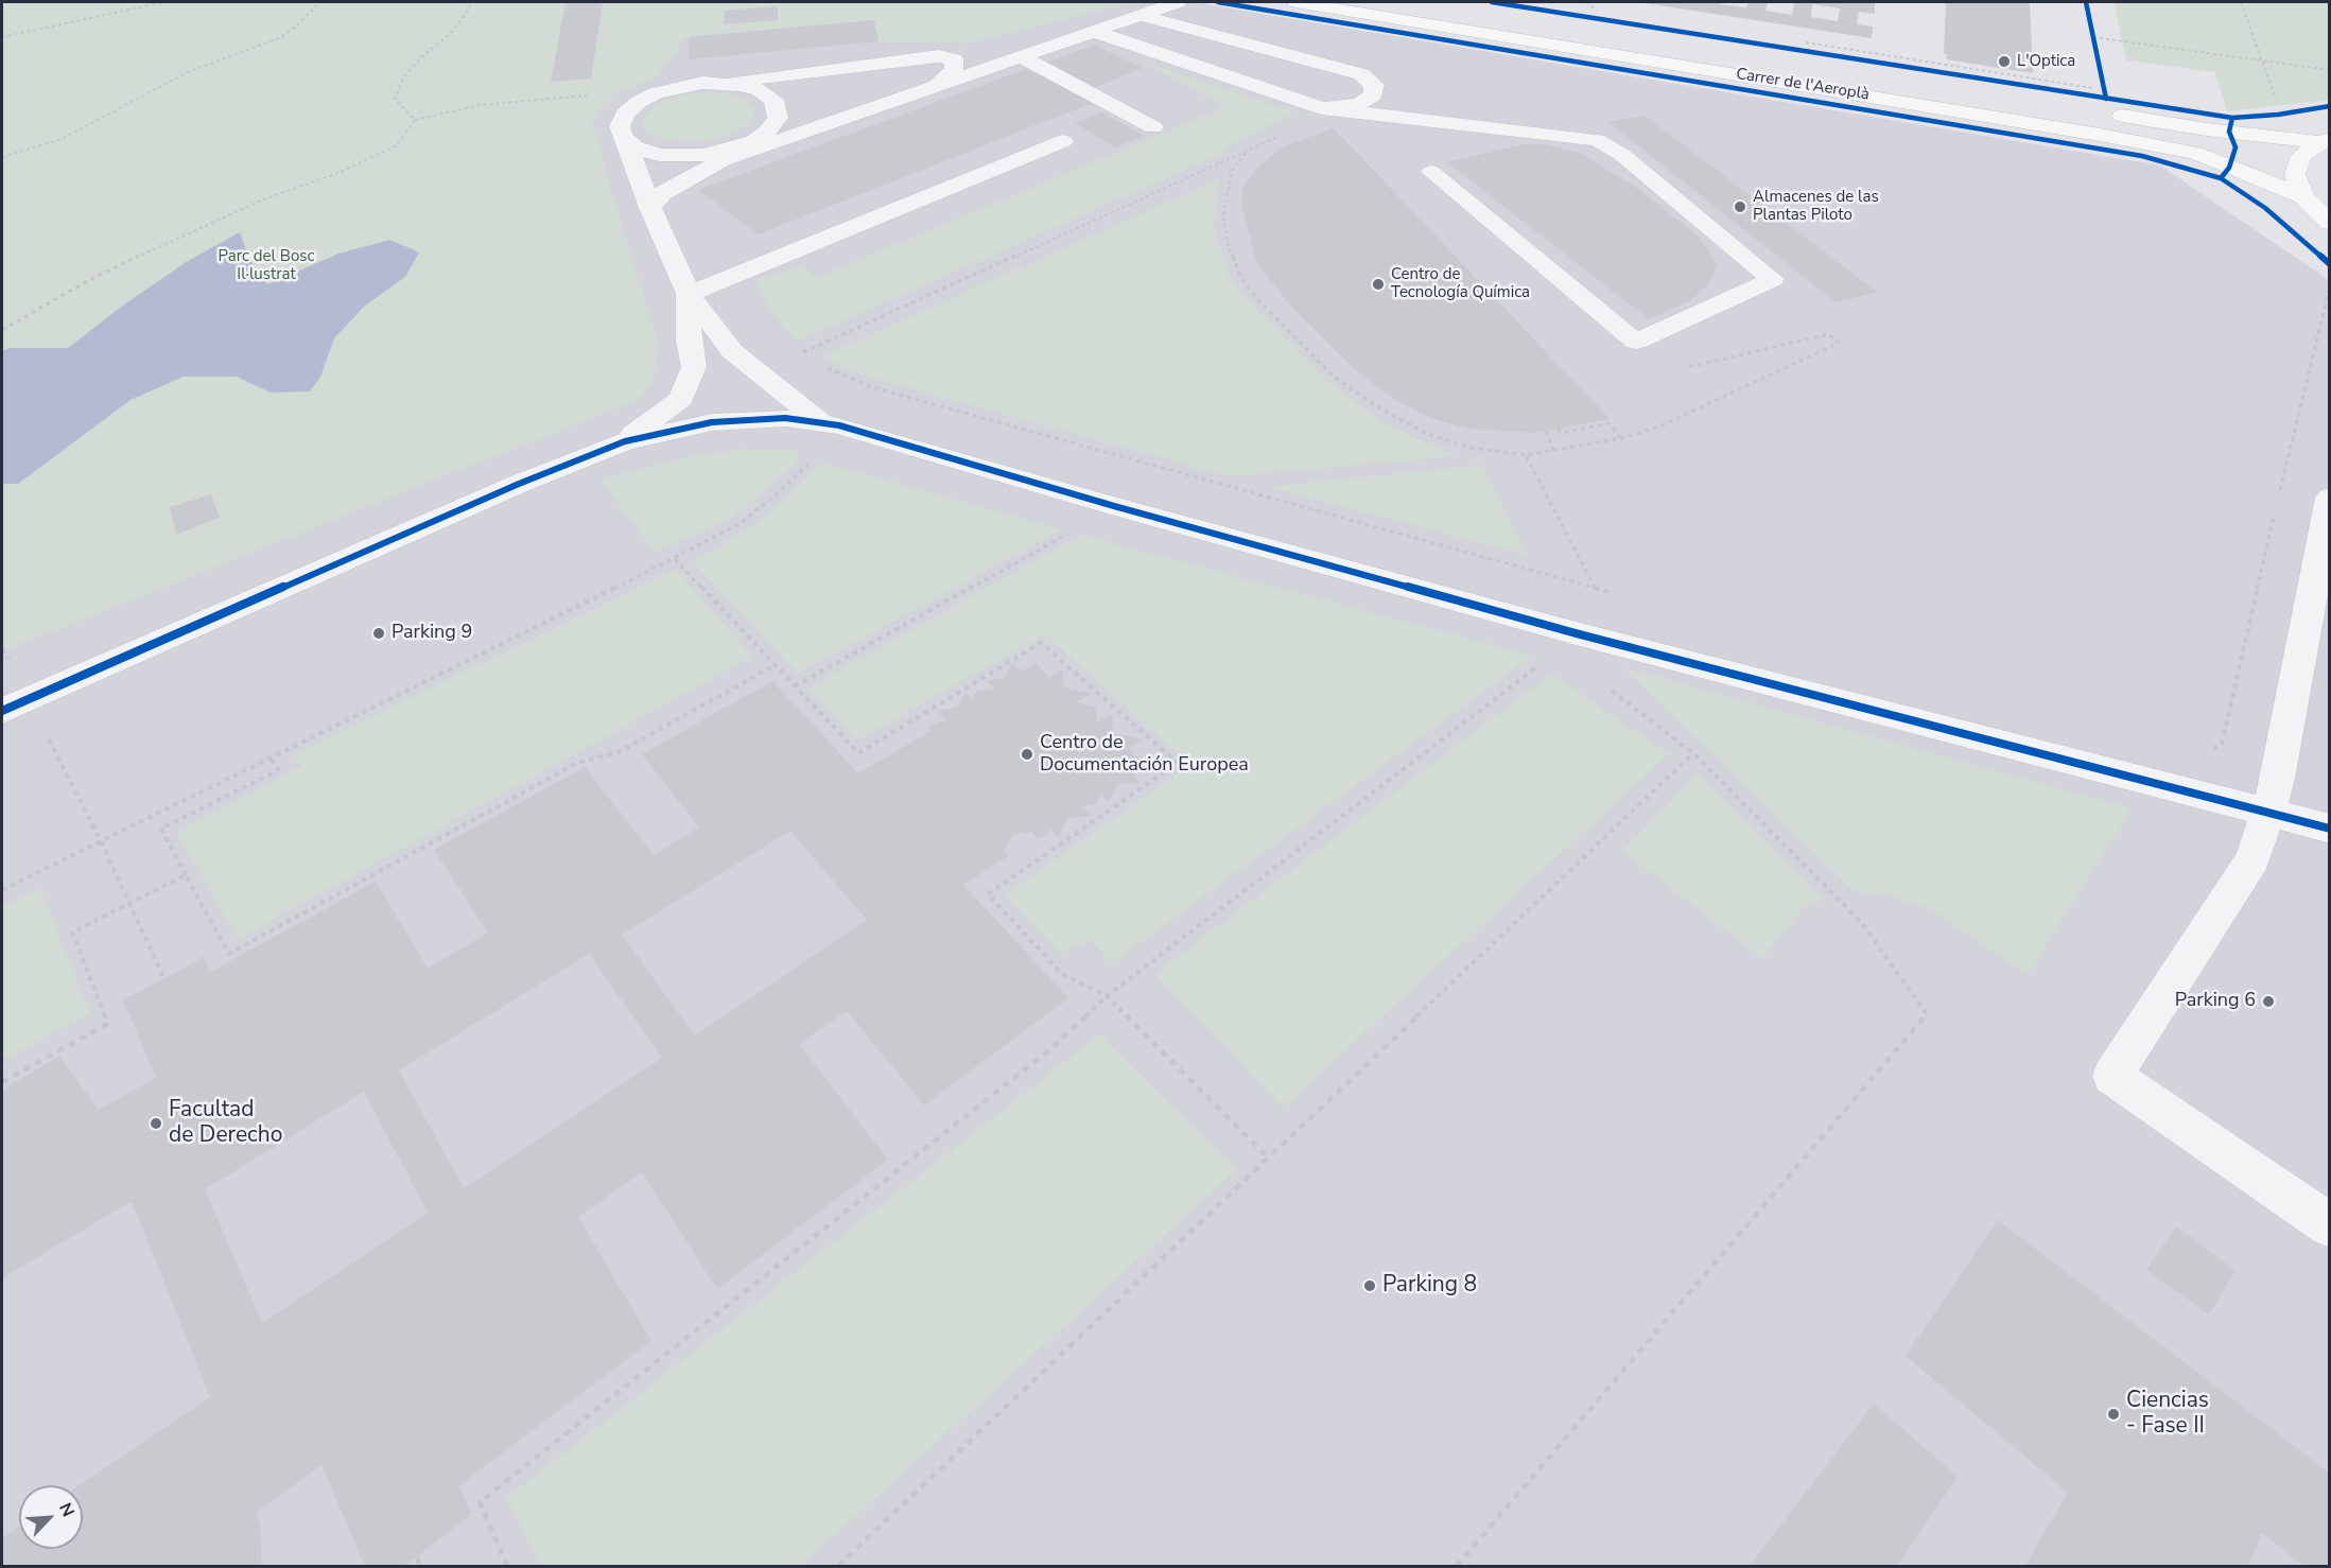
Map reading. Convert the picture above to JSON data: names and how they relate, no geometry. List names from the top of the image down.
{
  "streets": {
    "main road": ["Carrer de l'Aeroplà"]
  },
  "parks": ["Parc del Bosc Il·lustrat"],
  "places": [
    "L'Optica",
    "Almacenes de las Plantas Piloto",
    "Centro de Tecnología Química",
    "Parking 9",
    "Centro de Documentación Europea",
    "Parking 6",
    "Facultad de Derecho",
    "Parking 8",
    "Ciencias - Fase II"
  ],
  "north": "top right"
}
